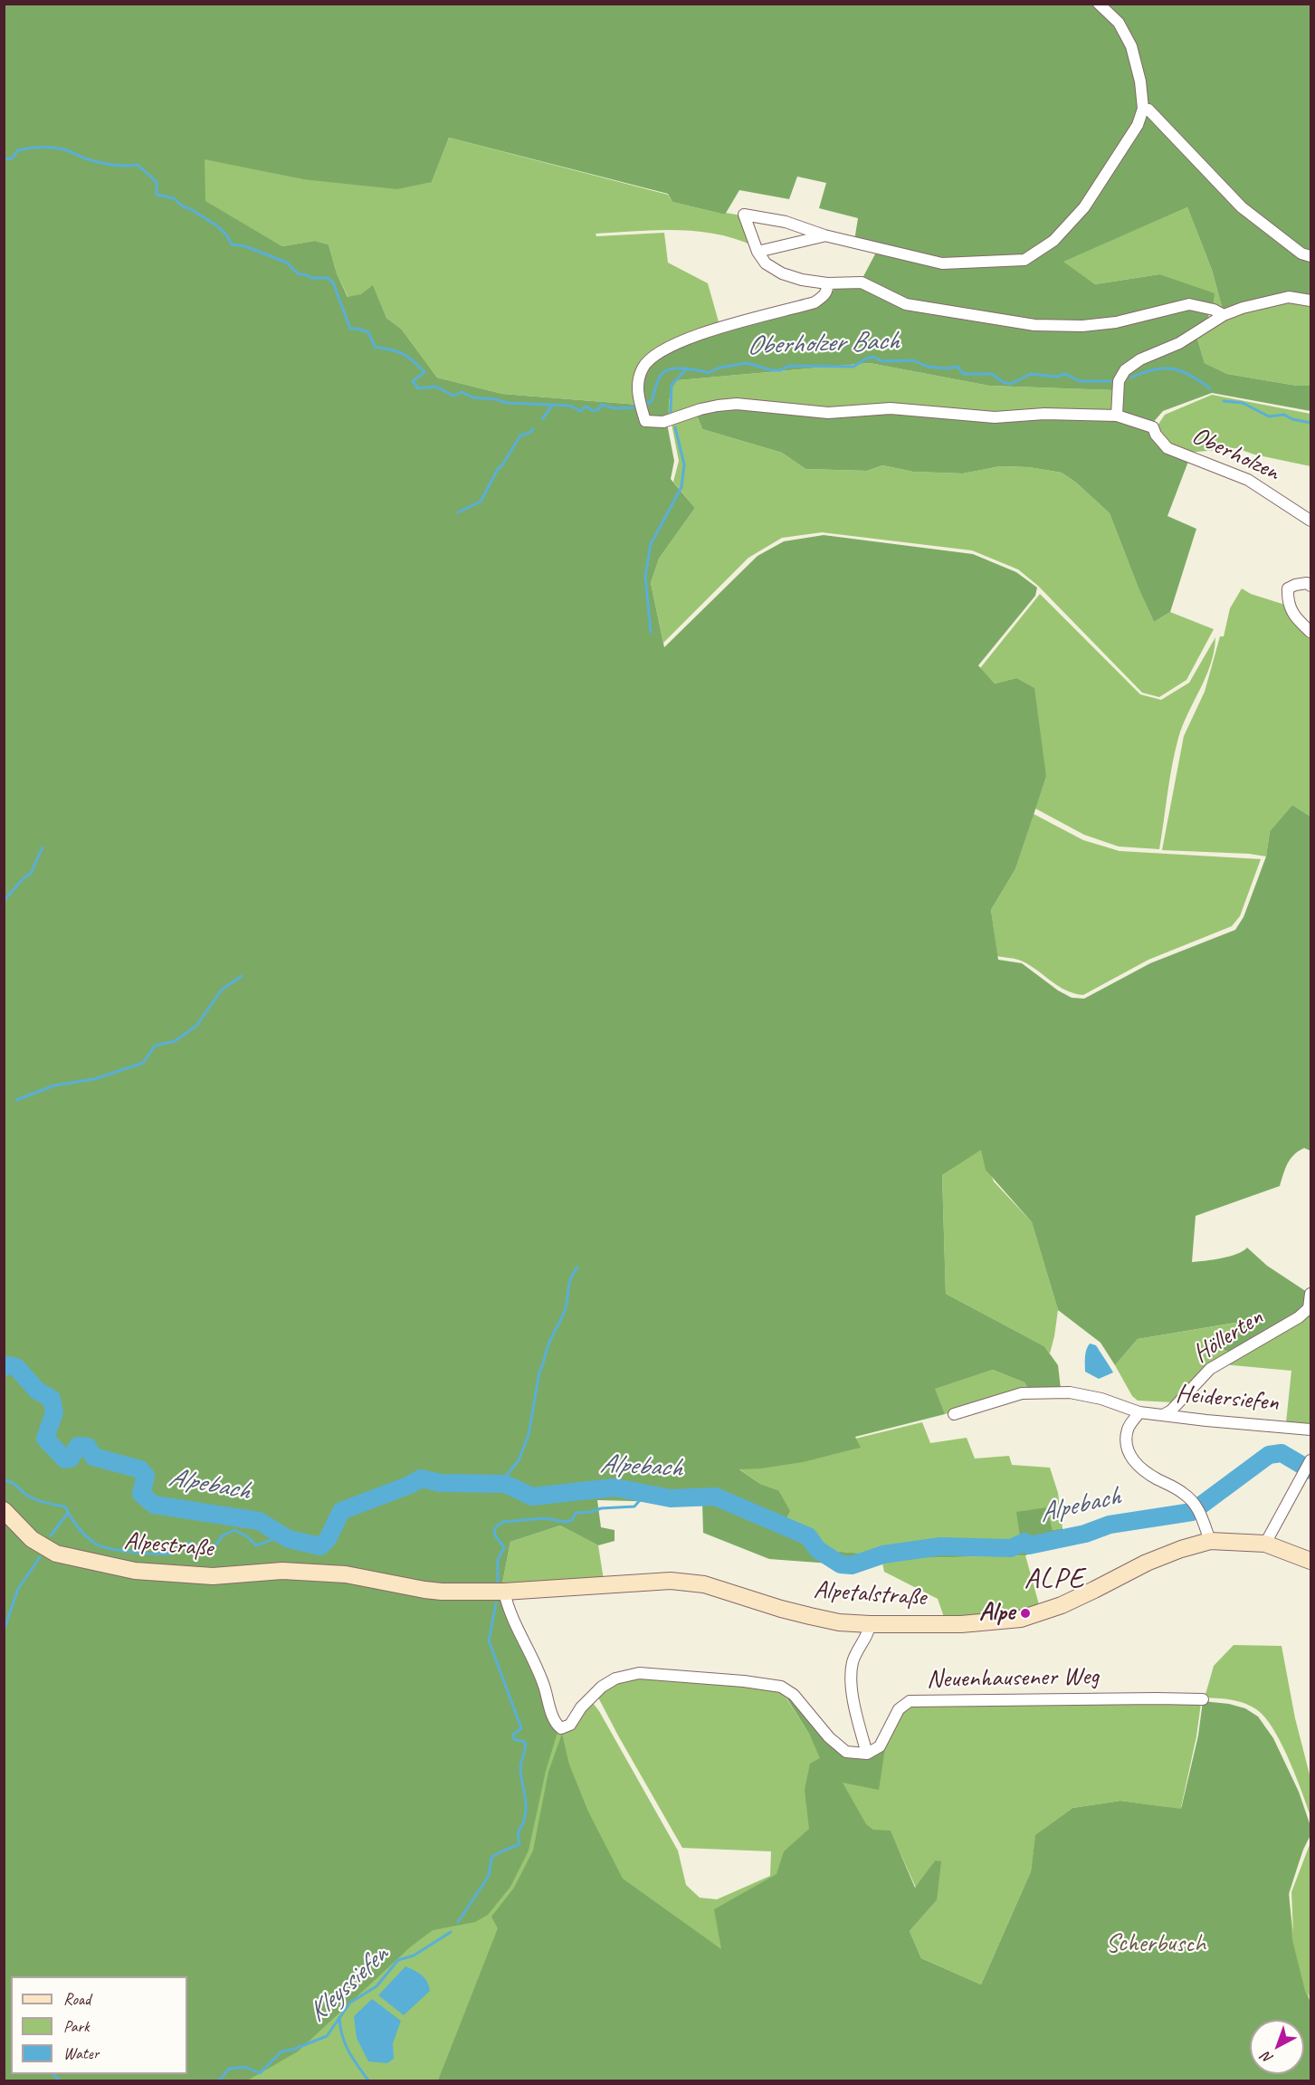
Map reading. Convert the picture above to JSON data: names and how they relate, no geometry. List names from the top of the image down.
{
  "streets": {
    "main road": ["Alpestraße", "Alpetalstraße"],
    "street": [
      "Oberholzen",
      "Höllerten",
      "Heidersiefen",
      "Neuenhausener Weg"
    ]
  },
  "crossings": [
    ["Höllerten", "Heidersiefen"],
    ["Heidersiefen", "Alpetalstraße"],
    ["Alpestraße", "Alpetalstraße"]
  ],
  "districts": ["ALPE"],
  "water": ["Oberholzer Bach", "Alpebach", "Kleyssiefen"],
  "parks": ["Scherbusch"],
  "places": ["Alpe"],
  "legend": ["Road", "Park", "Water"],
  "north": "bottom left"
}
